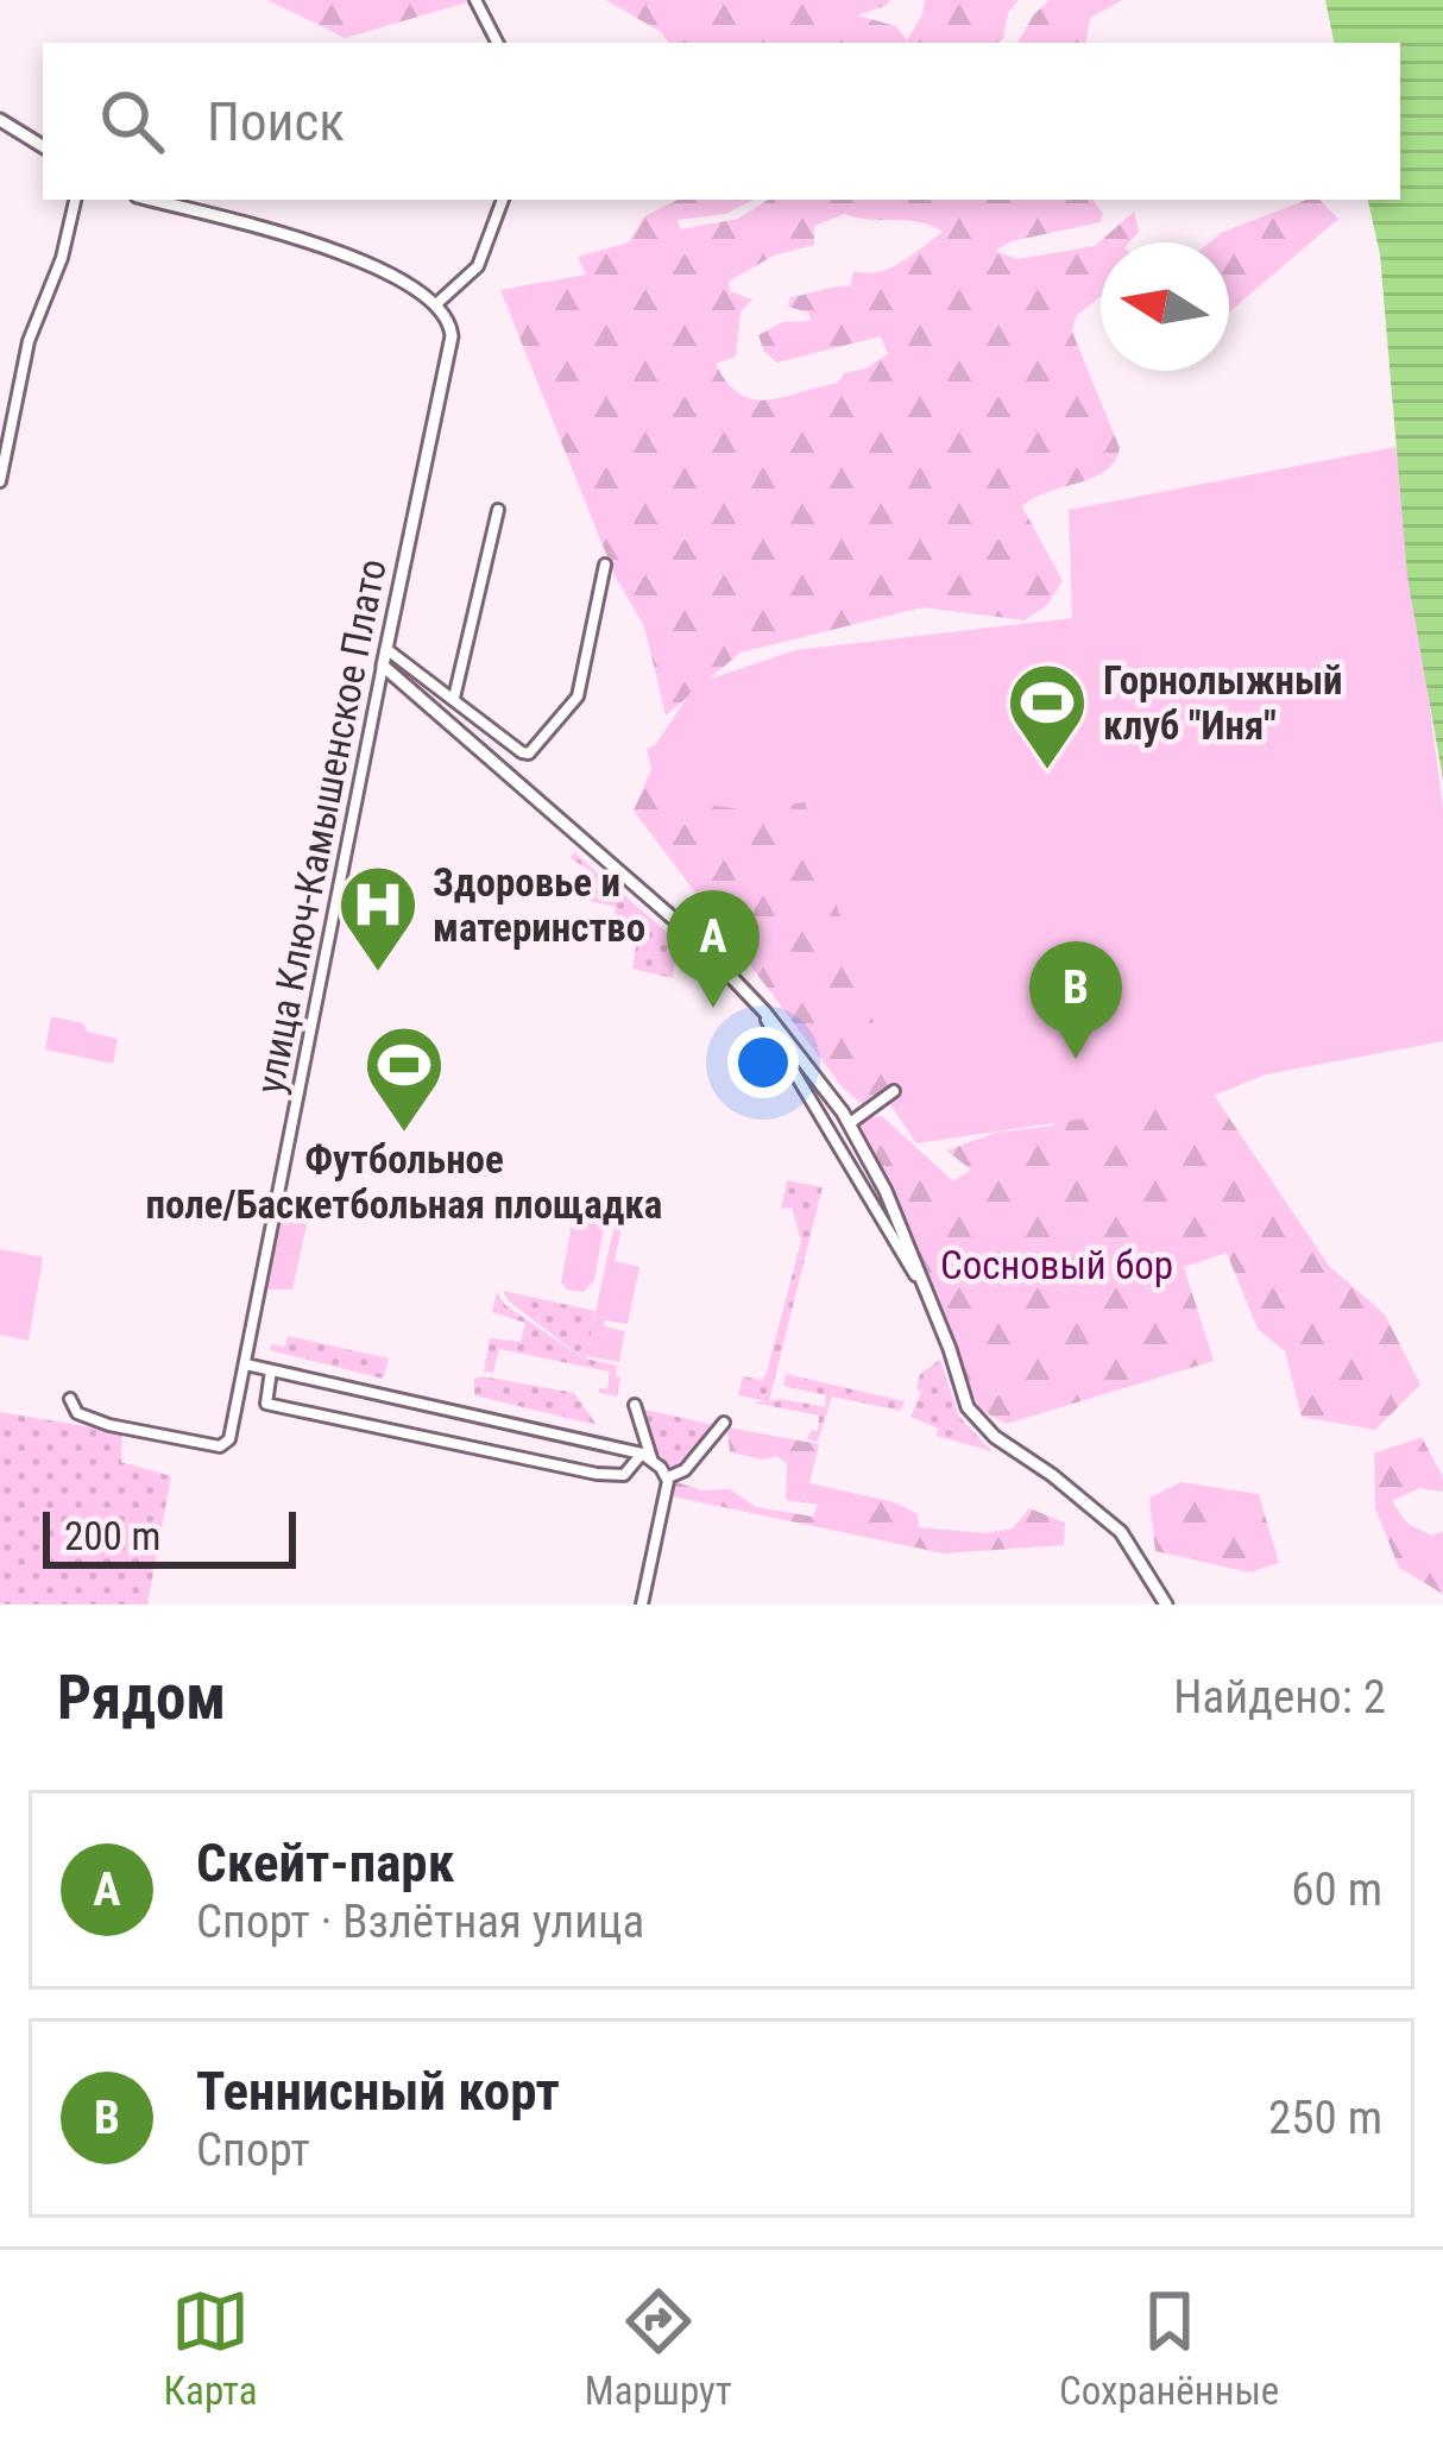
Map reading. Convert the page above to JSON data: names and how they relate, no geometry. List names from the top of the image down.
{
  "streets": {
    "main road": ["улица Ключ-Камышенское Плато"]
  },
  "parks": ["Сосновый бор"],
  "places": {
    "sports": ["Горнолыжный клуб \"Иня\"", "Футбольное поле/Баскетбольная площадка"],
    "hospital": ["Здоровье и материнство"]
  },
  "scale_bar": "200 m",
  "north": "left",
  "page": {
    "search": "Поиск",
    "pins": ["A", "B"],
    "scale": "200 m",
    "heading": ["Рядом", "Найдено: 2"],
    "list": [
      {
        "mark": "A",
        "name": "Скейт-парк",
        "note": "Спорт · Взлётная улица",
        "value": "60 m"
      },
      {
        "mark": "B",
        "name": "Теннисный корт",
        "note": "Спорт",
        "value": "250 m"
      }
    ],
    "nav": ["Карта", "Маршрут", "Сохранённые"]
  }
}
